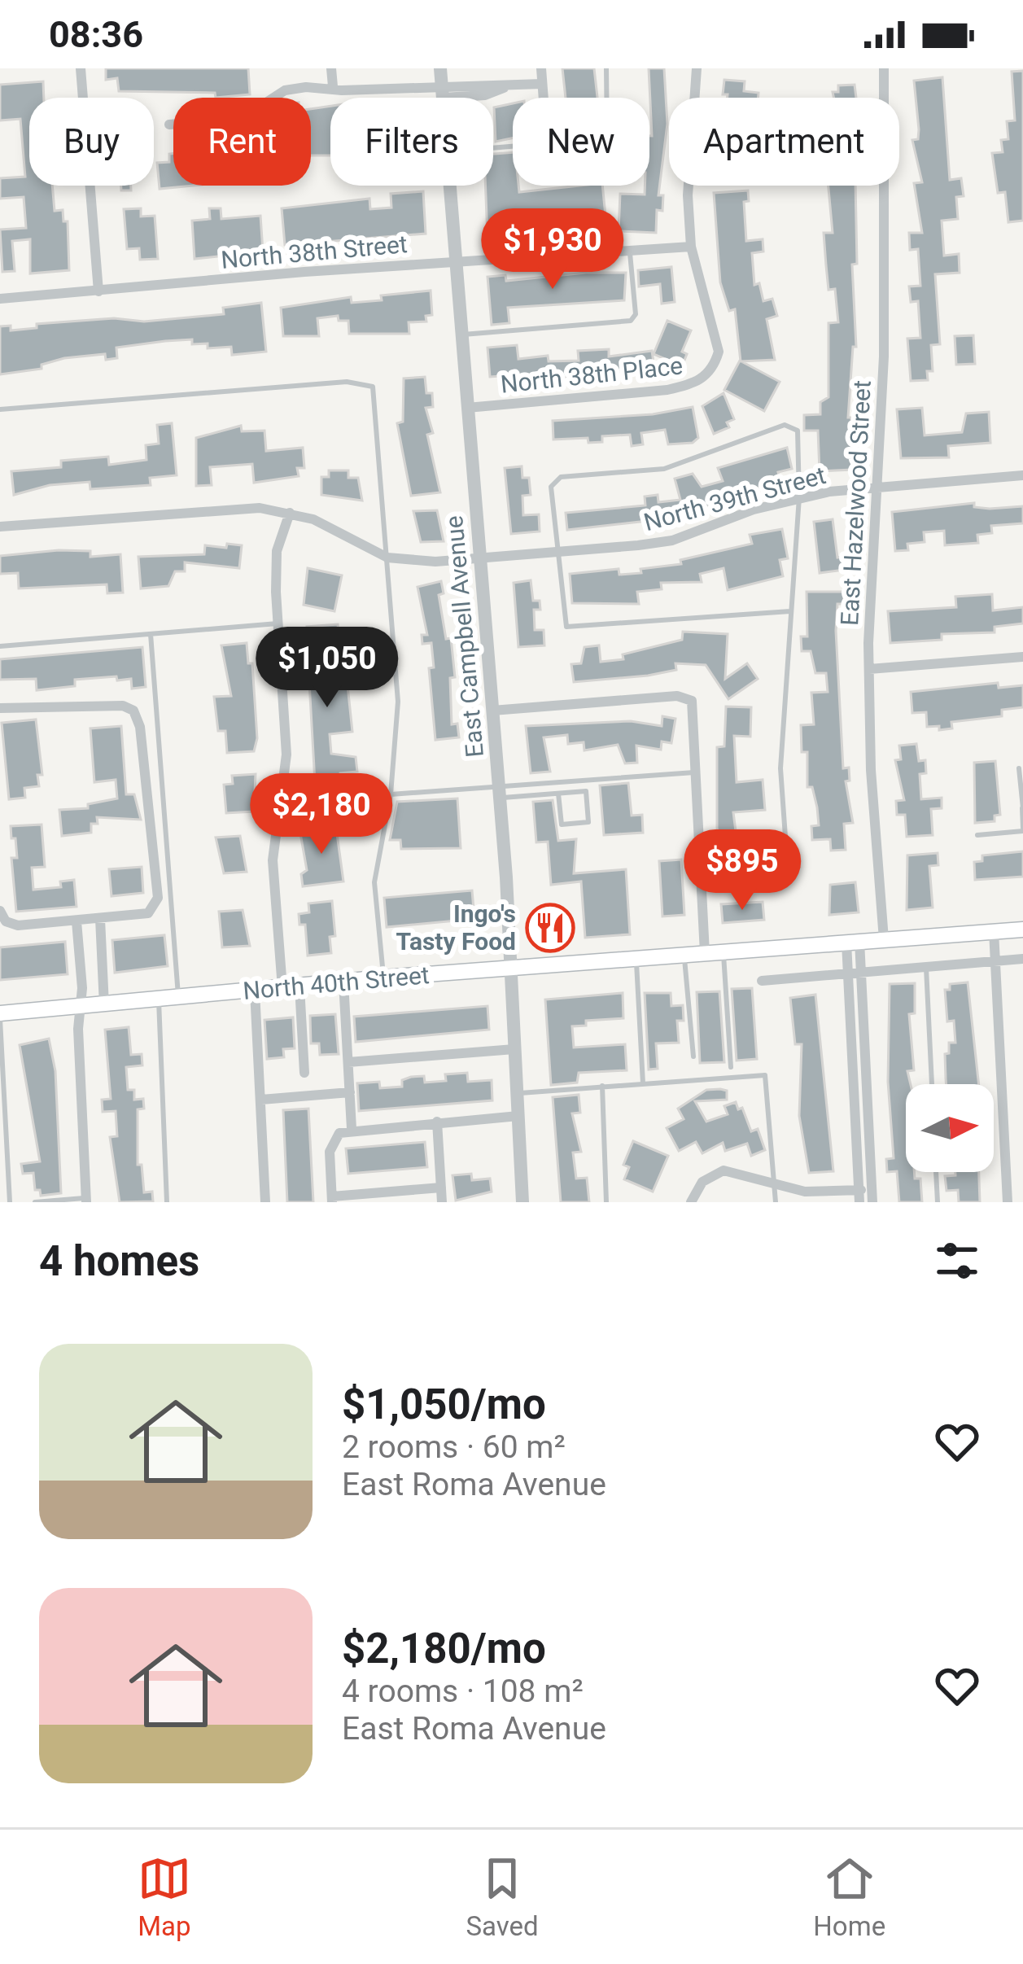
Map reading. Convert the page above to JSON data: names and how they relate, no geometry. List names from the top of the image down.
{
  "streets": {
    "main road": ["North 40th Street"],
    "street": [
      "North 38th Street",
      "North 38th Place",
      "North 39th Street",
      "East Hazelwood Street",
      "East Campbell Avenue"
    ]
  },
  "crossings": [
    ["North 38th Street", "North 38th Place"],
    ["North 38th Street", "East Campbell Avenue"],
    ["North 38th Place", "East Campbell Avenue"],
    ["North 39th Street", "East Hazelwood Street"],
    ["North 39th Street", "East Campbell Avenue"],
    ["East Hazelwood Street", "North 40th Street"],
    ["East Campbell Avenue", "North 40th Street"]
  ],
  "places": {
    "restaurant": ["Ingo's Tasty Food"]
  },
  "north": "right",
  "page": {
    "status": "08:36",
    "chip": [
      "Buy",
      "Rent",
      "Filters",
      "New",
      "Apartment"
    ],
    "price": [
      "$1,930",
      "$1,050",
      "$2,180",
      "$895"
    ],
    "heading": "4 homes",
    "list": [
      {
        "name": "$1,050/mo",
        "note": "2 rooms · 60 m² · East Roma Avenue"
      },
      {
        "name": "$2,180/mo",
        "note": "4 rooms · 108 m² · East Roma Avenue"
      }
    ],
    "tabs": ["Map", "Saved", "Home"]
  }
}
